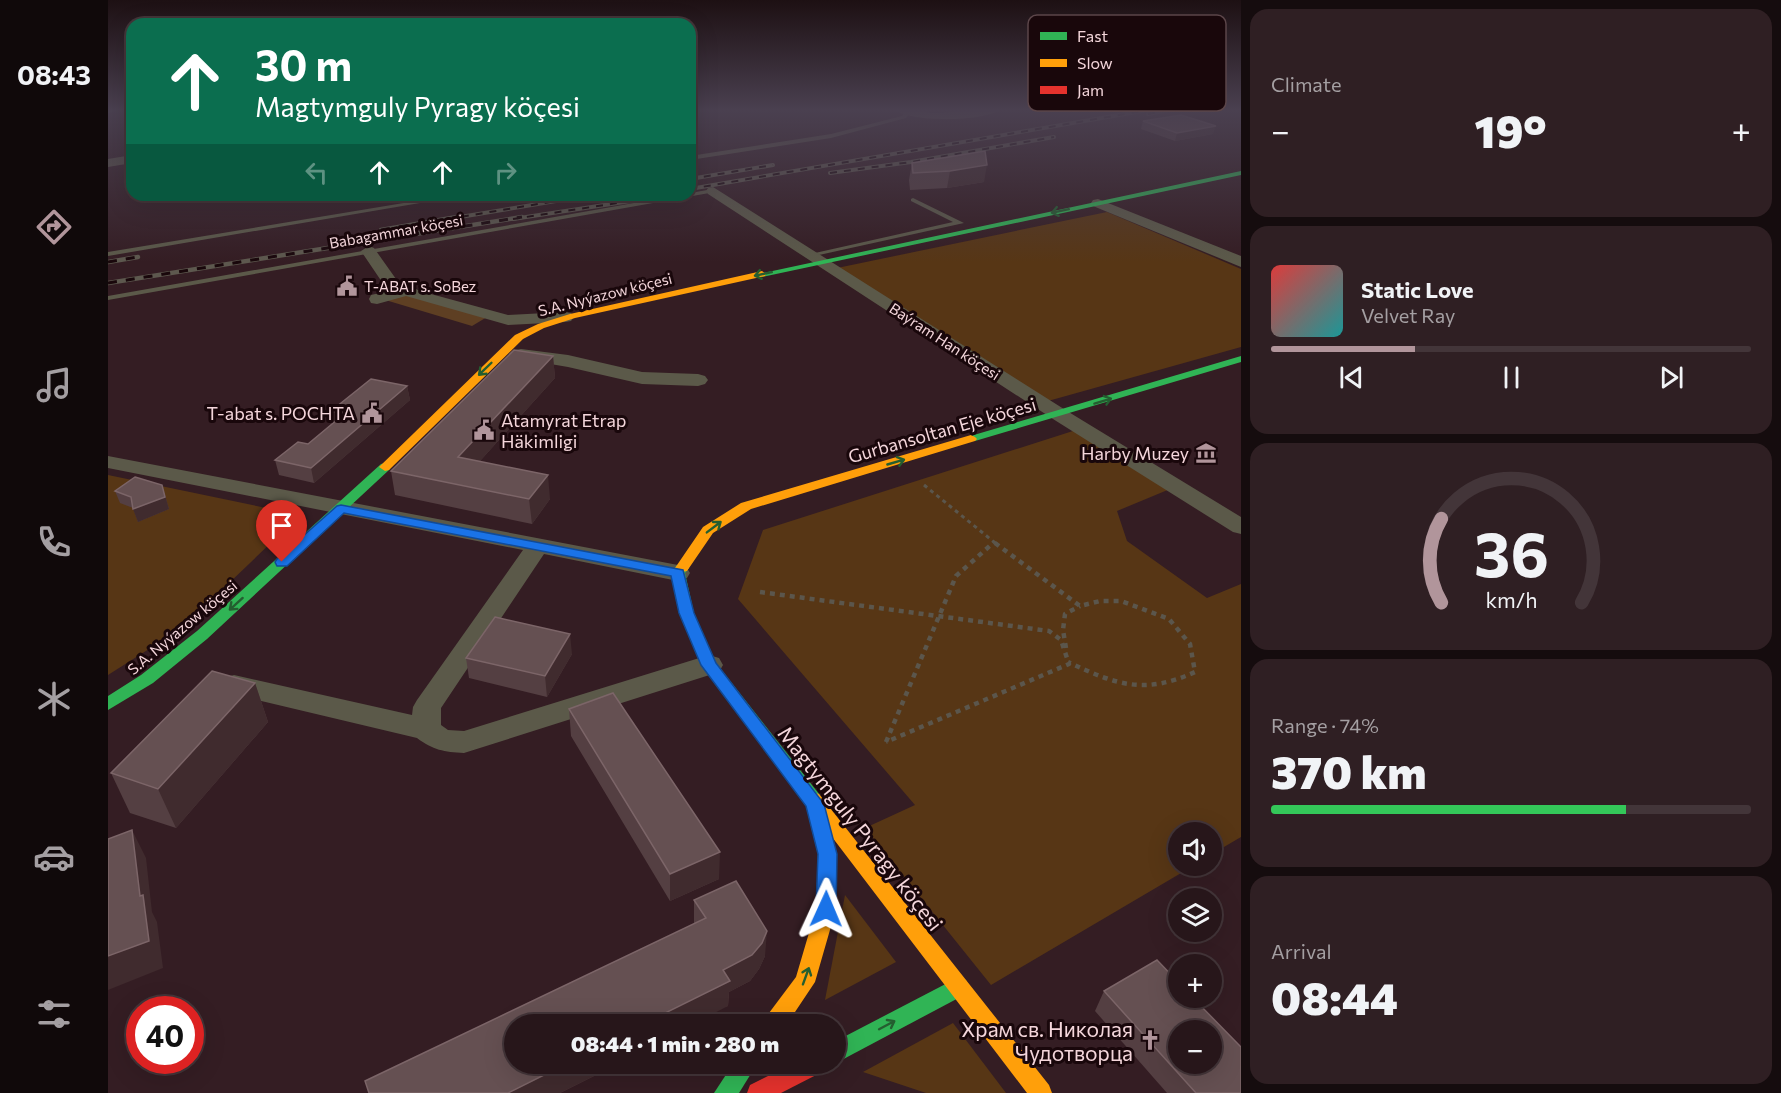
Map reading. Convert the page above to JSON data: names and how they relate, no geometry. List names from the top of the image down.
{
  "streets": {
    "street": [
      "S.A. Nyýazow köçesi",
      "Baýram Han köçesi",
      "Gurbansoltan Eje köçesi",
      "Magtymguly Pyragy köçesi"
    ],
    "lane": ["Babagammar köçesi"]
  },
  "crossings": [
    ["Babagammar köçesi", "Baýram Han köçesi"],
    ["S.A. Nyýazow köçesi", "Baýram Han köçesi"],
    ["Baýram Han köçesi", "Gurbansoltan Eje köçesi"],
    ["Gurbansoltan Eje köçesi", "Magtymguly Pyragy köçesi"]
  ],
  "one_way": ["S.A. Nyýazow köçesi", "Gurbansoltan Eje köçesi"],
  "places": {
    "public building": ["T-ABAT s. SoBez", "T-abat s. POCHTA", "Atamyrat Etrap Häkimligi"],
    "museum": ["Harby Muzey"],
    "church": ["Храм св. Николая Чудотворца"]
  },
  "legend": ["Fast", "Slow", "Jam"],
  "page": {
    "tabs": "08:43",
    "tile": [
      "Climate",
      ["Range · 74%", "370 km"],
      ["Arrival", "08:44"]
    ],
    "turn": ["30 m", "Magtymguly Pyragy köçesi"],
    "heat": ["−", "19°", "+"],
    "song": ["Static Love", "Velvet Ray"],
    "map_buttons": ["+", "−"],
    "limit": "40",
    "trip": "08:44 · 1 min · 280 m",
    "gauge": ["36", "km/h"]
  }
}
